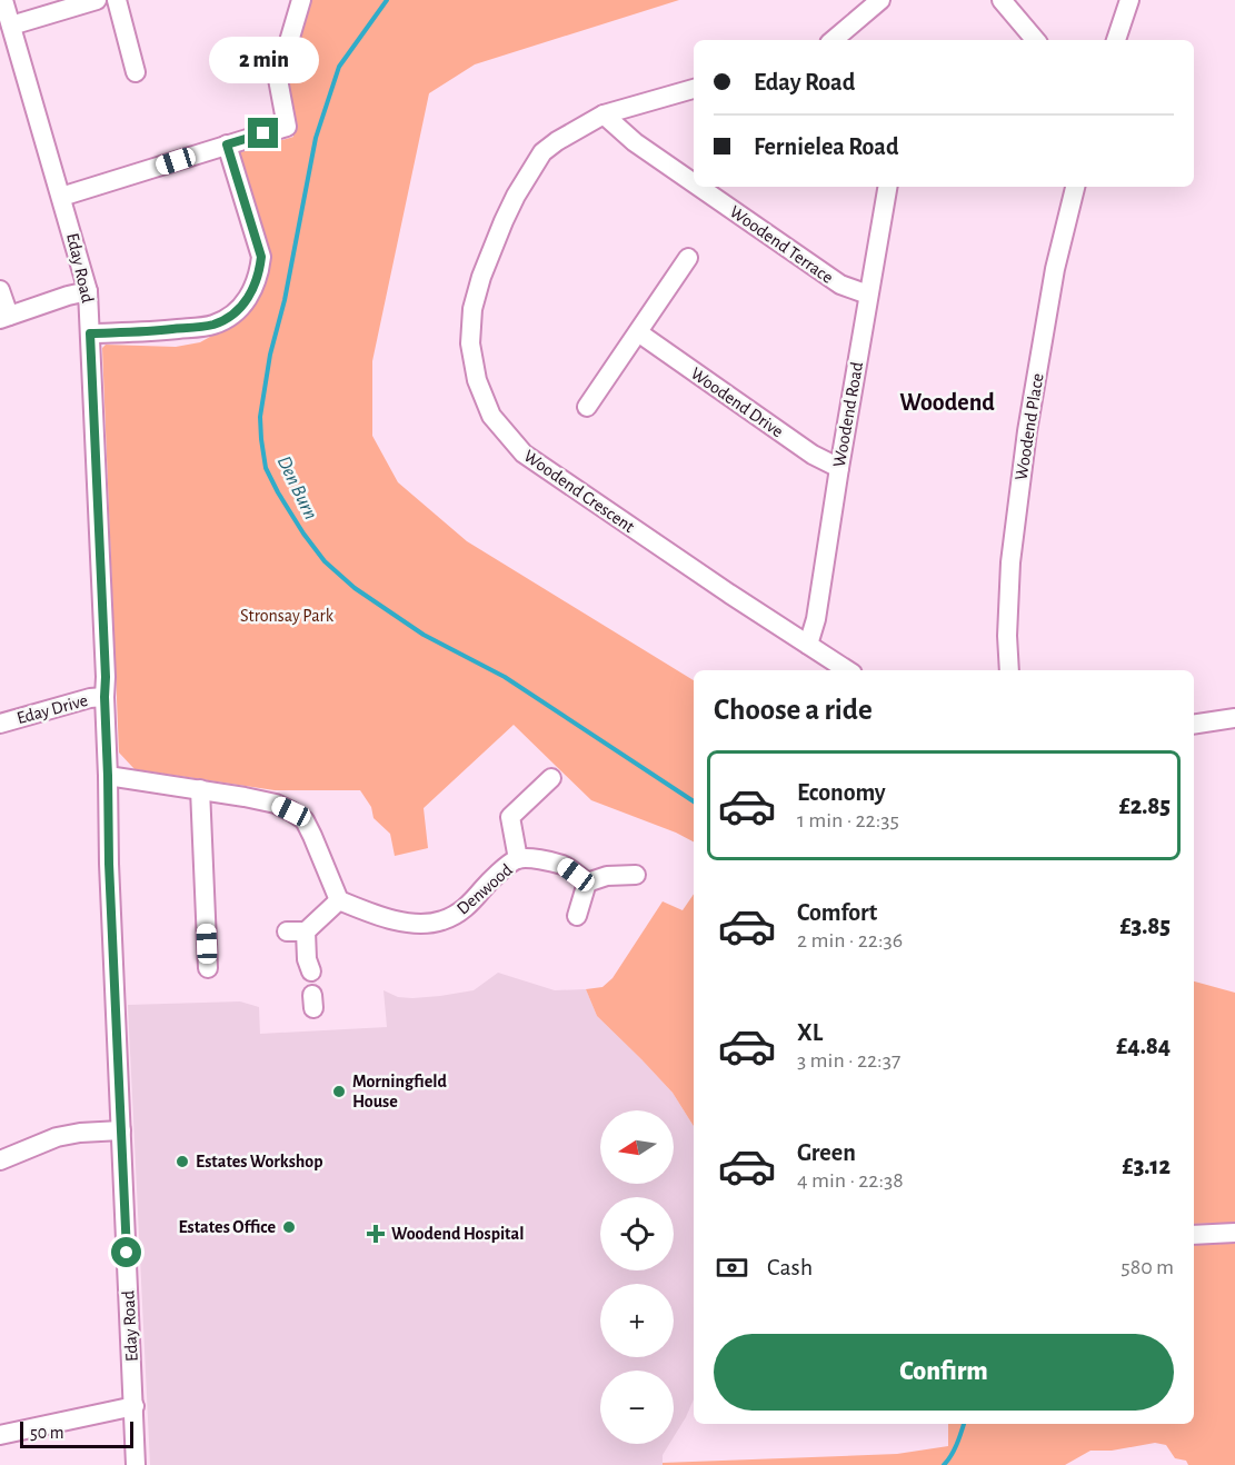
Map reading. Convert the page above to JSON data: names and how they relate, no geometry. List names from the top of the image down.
{
  "streets": {
    "street": [
      "Woodend Terrace",
      "Eday Road",
      "Woodend Drive",
      "Woodend Road",
      "Woodend Place",
      "Woodend Crescent",
      "Eday Drive",
      "Denwood"
    ]
  },
  "crossings": [
    ["Woodend Terrace", "Woodend Road"],
    ["Woodend Terrace", "Woodend Crescent"],
    ["Eday Road", "Eday Drive"],
    ["Woodend Drive", "Woodend Road"],
    ["Woodend Road", "Woodend Crescent"]
  ],
  "districts": ["Woodend"],
  "water": ["Den Burn"],
  "parks": ["Stronsay Park"],
  "places": {
    "other": ["Morningfield House", "Estates Workshop", "Estates Office"],
    "health": ["Woodend Hospital"]
  },
  "scale_bar": "50 m",
  "north": "left",
  "page": {
    "bubble": "2 min",
    "banner": ["Eday Road", "Fernielea Road"],
    "heading": "Choose a ride",
    "list": [
      {
        "name": "Economy",
        "note": "1 min · 22:35",
        "value": "£2.85"
      },
      {
        "name": "Comfort",
        "note": "2 min · 22:36",
        "value": "£3.85"
      },
      {
        "name": "XL",
        "note": "3 min · 22:37",
        "value": "£4.84"
      },
      {
        "name": "Green",
        "note": "4 min · 22:38",
        "value": "£3.12"
      }
    ],
    "map_buttons": ["+", "−"],
    "pay": ["Cash", "580 m"],
    "buttons": "Confirm",
    "scale": "50 m"
  }
}
